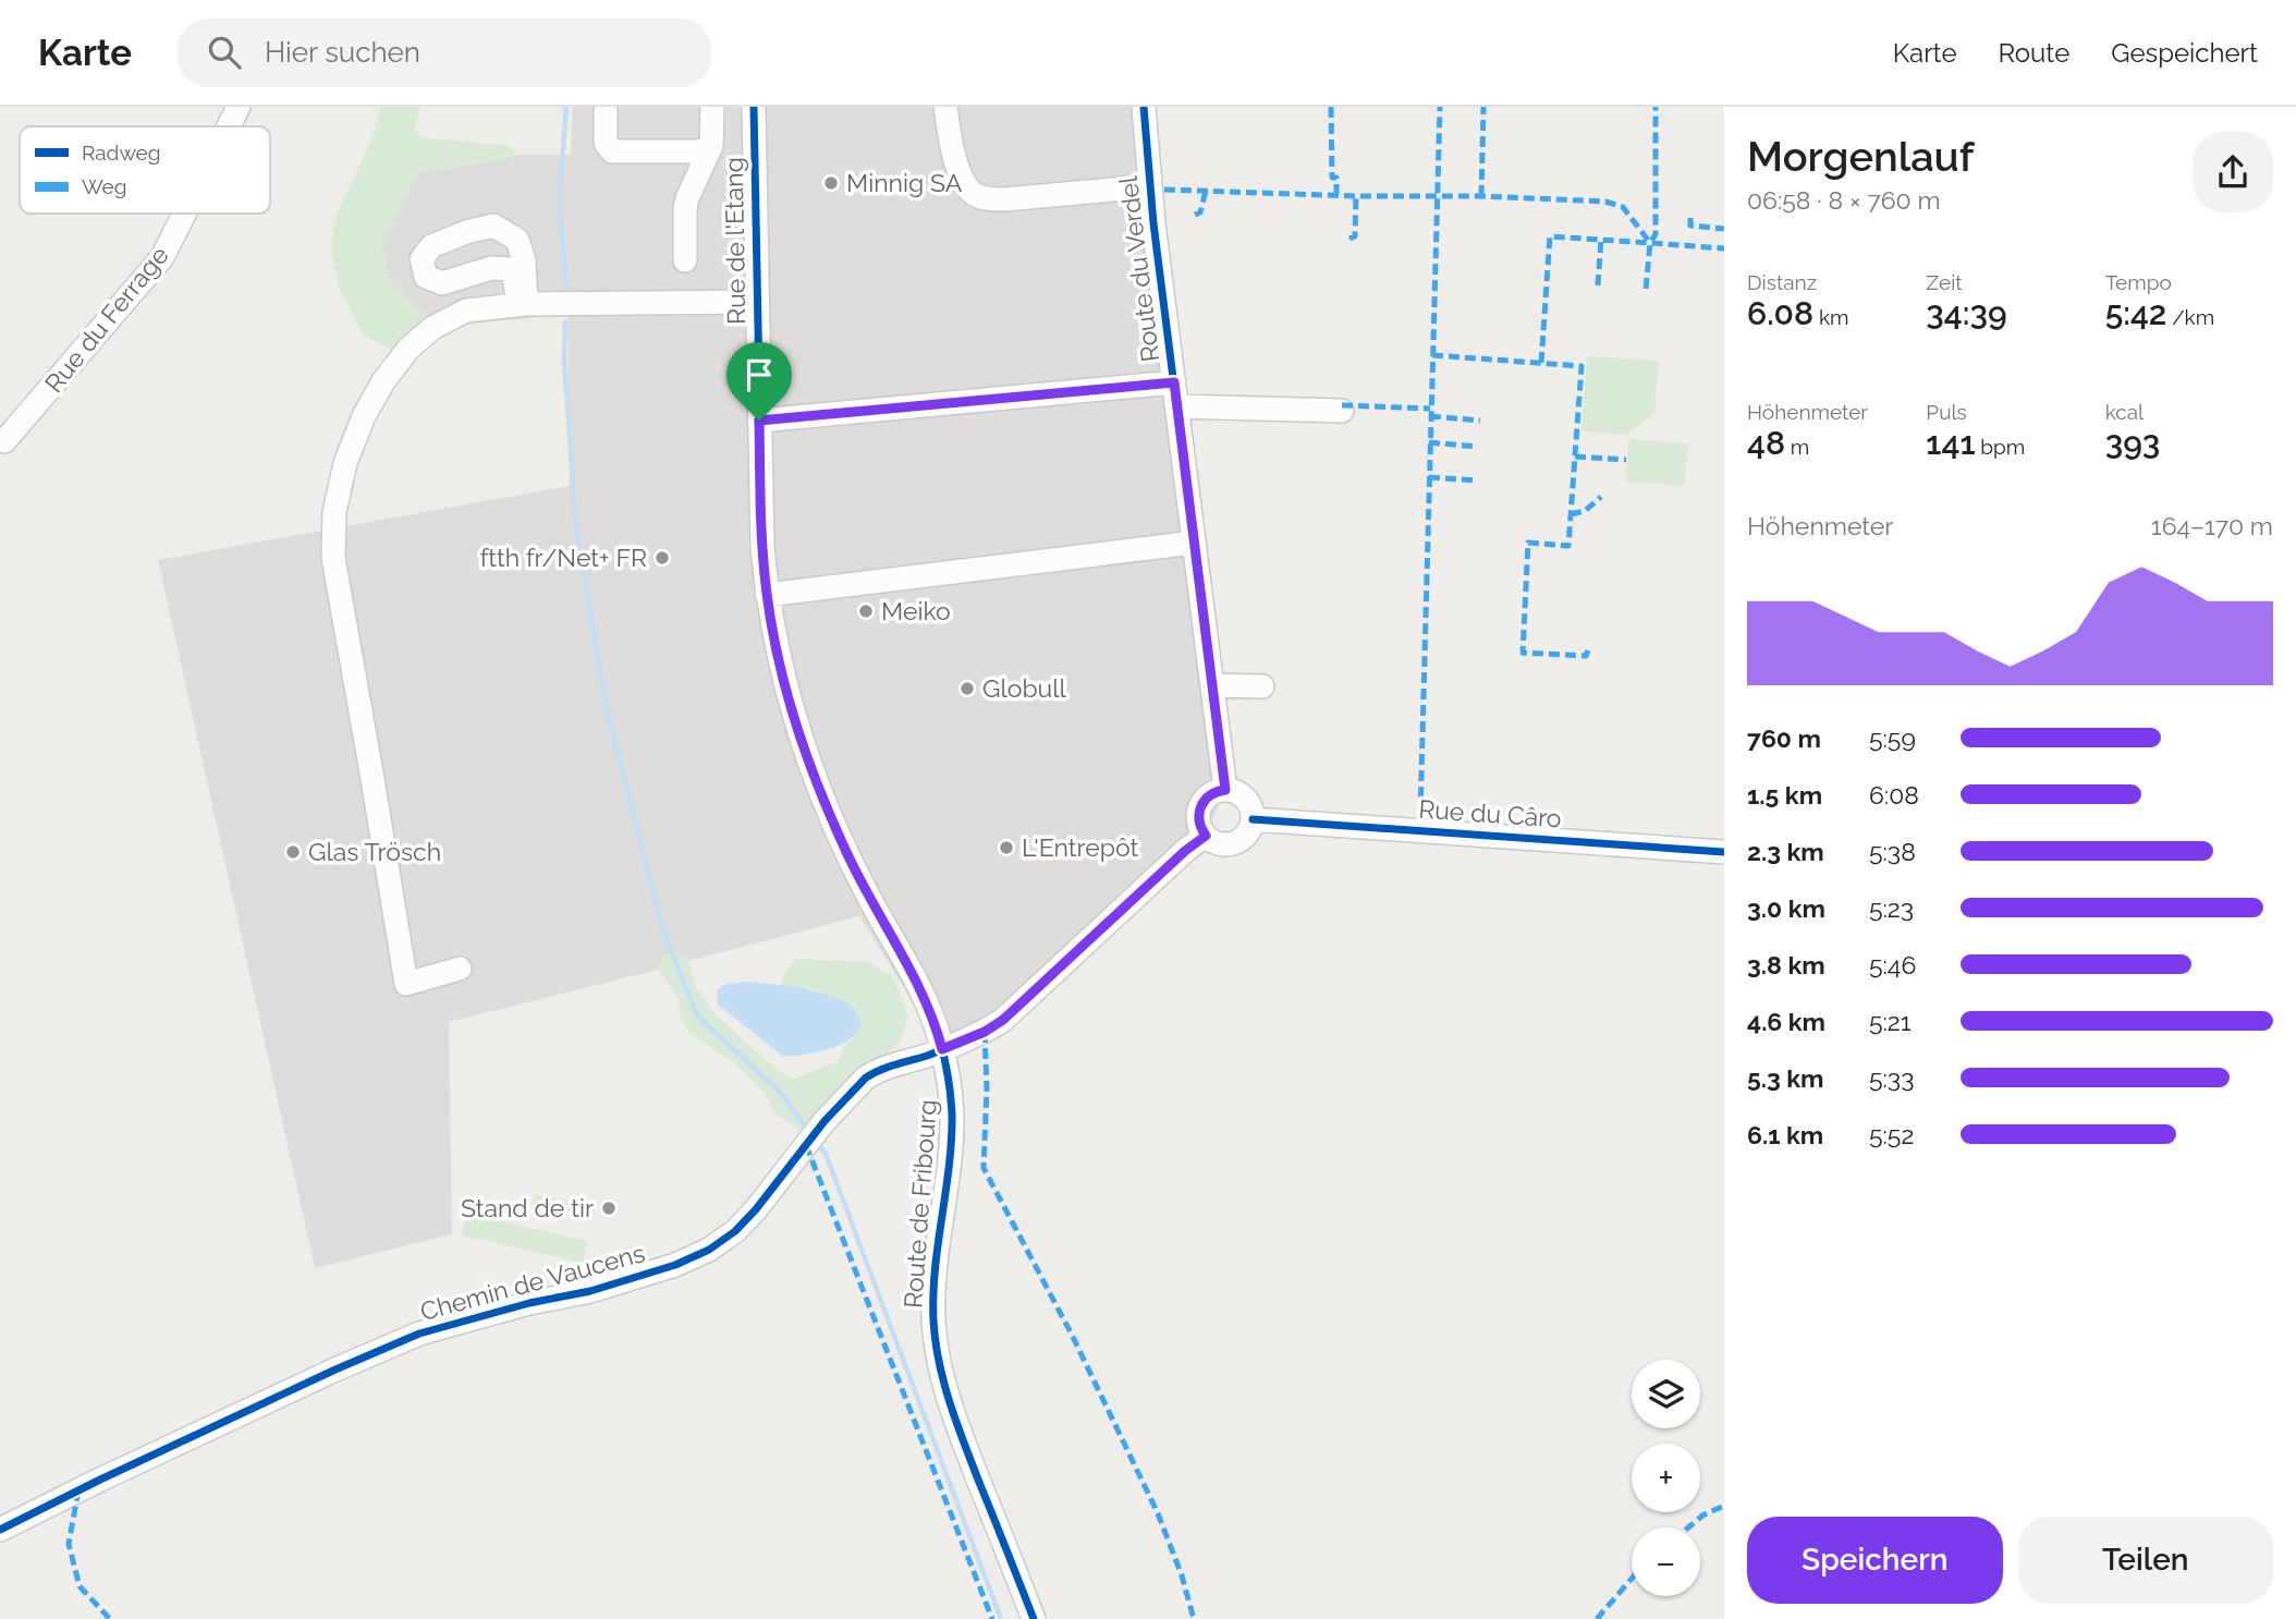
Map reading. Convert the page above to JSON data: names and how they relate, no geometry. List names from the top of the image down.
{
  "streets": {
    "street": [
      "Rue de l'Etang",
      "Route du Verdel",
      "Rue du Ferrage",
      "Rue du Câro",
      "Route de Fribourg",
      "Chemin de Vaucens"
    ]
  },
  "crossings": [
    ["Rue de l'Etang", "Route de Fribourg"],
    ["Rue de l'Etang", "Chemin de Vaucens"],
    ["Route du Verdel", "Rue du Câro"],
    ["Route de Fribourg", "Chemin de Vaucens"]
  ],
  "places": [
    "Minnig SA",
    "ftth fr/Net+ FR",
    "Meiko",
    "Globull",
    "L'Entrepôt",
    "Glas Trösch",
    "Stand de tir"
  ],
  "legend": ["Radweg", "Weg"],
  "page": {
    "header": "Karte",
    "search": "Hier suchen",
    "nav": ["Karte", "Route", "Gespeichert"],
    "heading": ["Morgenlauf", "06:58 · 8 × 760 m"],
    "stats": [
      ["Distanz", "6.08 km"],
      ["Zeit", "34:39"],
      ["Tempo", "5:42 /km"],
      ["Höhenmeter", "48 m"],
      ["Puls", "141 bpm"],
      ["kcal", "393"]
    ],
    "chart": ["Höhenmeter", "164–170 m"],
    "list": [
      {
        "name": "760 m",
        "note": "5:59"
      },
      {
        "name": "1.5 km",
        "note": "6:08"
      },
      {
        "name": "2.3 km",
        "note": "5:38"
      },
      {
        "name": "3.0 km",
        "note": "5:23"
      },
      {
        "name": "3.8 km",
        "note": "5:46"
      },
      {
        "name": "4.6 km",
        "note": "5:21"
      },
      {
        "name": "5.3 km",
        "note": "5:33"
      },
      {
        "name": "6.1 km",
        "note": "5:52"
      }
    ],
    "map_buttons": ["+", "−"],
    "buttons": ["Speichern", "Teilen"]
  }
}
